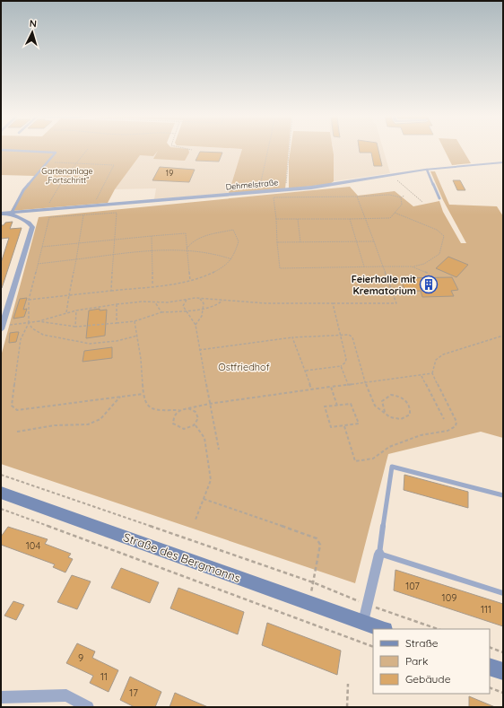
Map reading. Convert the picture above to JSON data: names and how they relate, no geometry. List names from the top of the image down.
{
  "streets": {
    "main road": ["Straße des Bergmanns"],
    "street": ["Dehmelstraße"]
  },
  "parks": ["Gartenanlage „Fortschritt“", "Ostfriedhof"],
  "places": {
    "building": ["Feierhalle mit Krematorium"]
  },
  "house_numbers": [
    "19",
    "104",
    "107",
    "109",
    "111",
    "9",
    "11",
    "17"
  ],
  "legend": ["Straße", "Park", "Gebäude"],
  "north": "top"
}
